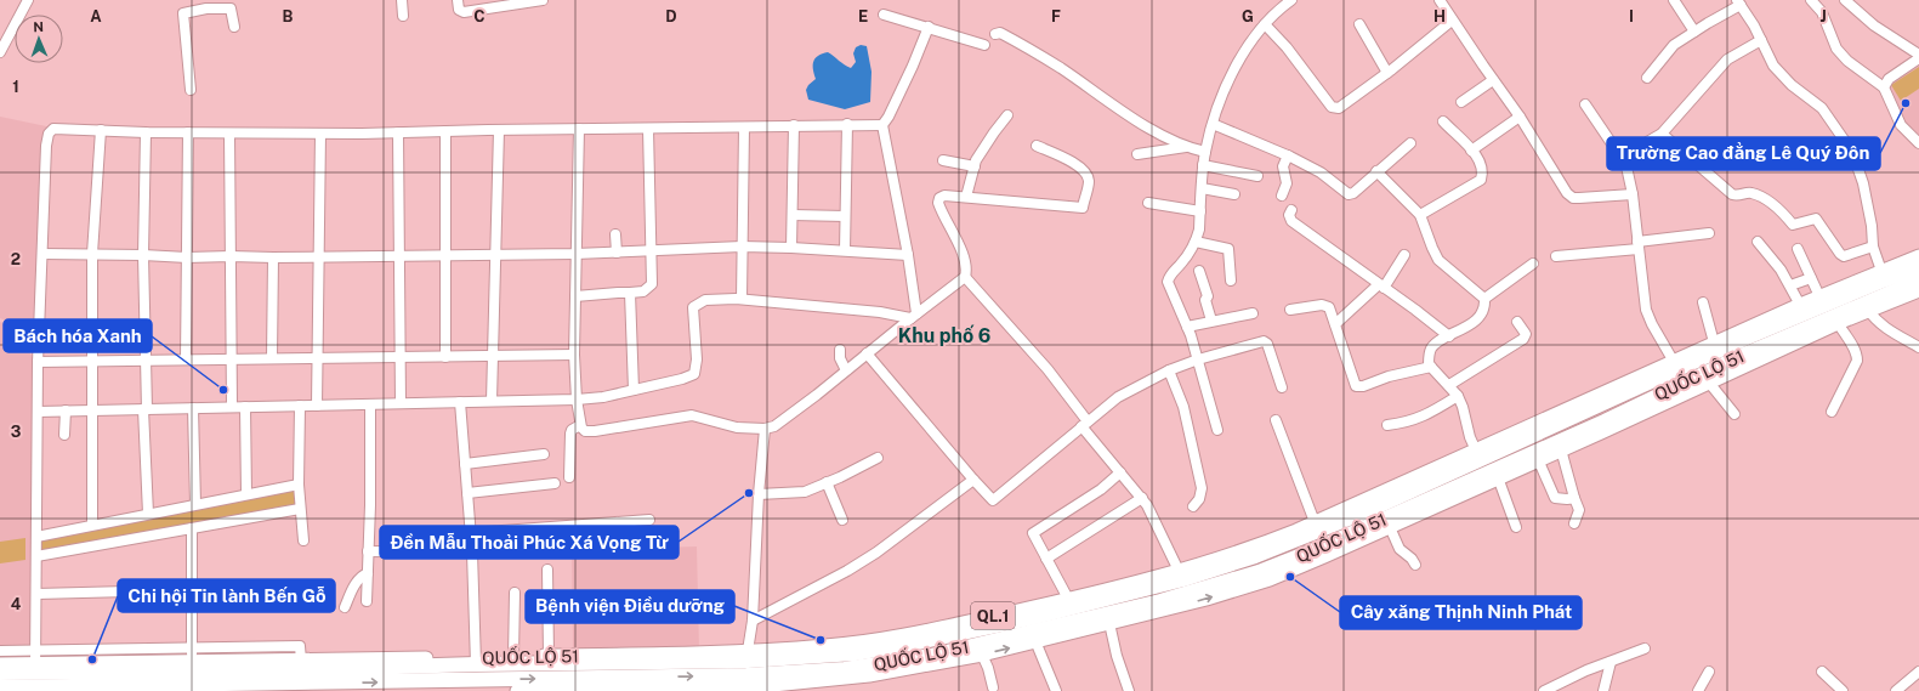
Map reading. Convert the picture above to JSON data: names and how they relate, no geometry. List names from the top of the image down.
{
  "streets": {
    "highway": ["QUỐC LỘ 51", "QL.1"]
  },
  "districts": ["Khu phố 6"],
  "places": [
    "Trường Cao đẳng Lê Quý Đôn",
    "Bách hóa Xanh",
    "Đền Mẫu Thoải Phúc Xá Vọng Từ",
    "Cây xăng Thịnh Ninh Phát",
    "Bệnh viện Điều dưỡng",
    "Chi hội Tin lành Bến Gỗ"
  ],
  "north": "top",
  "grid": {
    "columns": [
      "A",
      "B",
      "C",
      "D",
      "E",
      "F",
      "G",
      "H",
      "I",
      "J"
    ],
    "rows": [
      "1",
      "2",
      "3",
      "4"
    ]
  }
}
